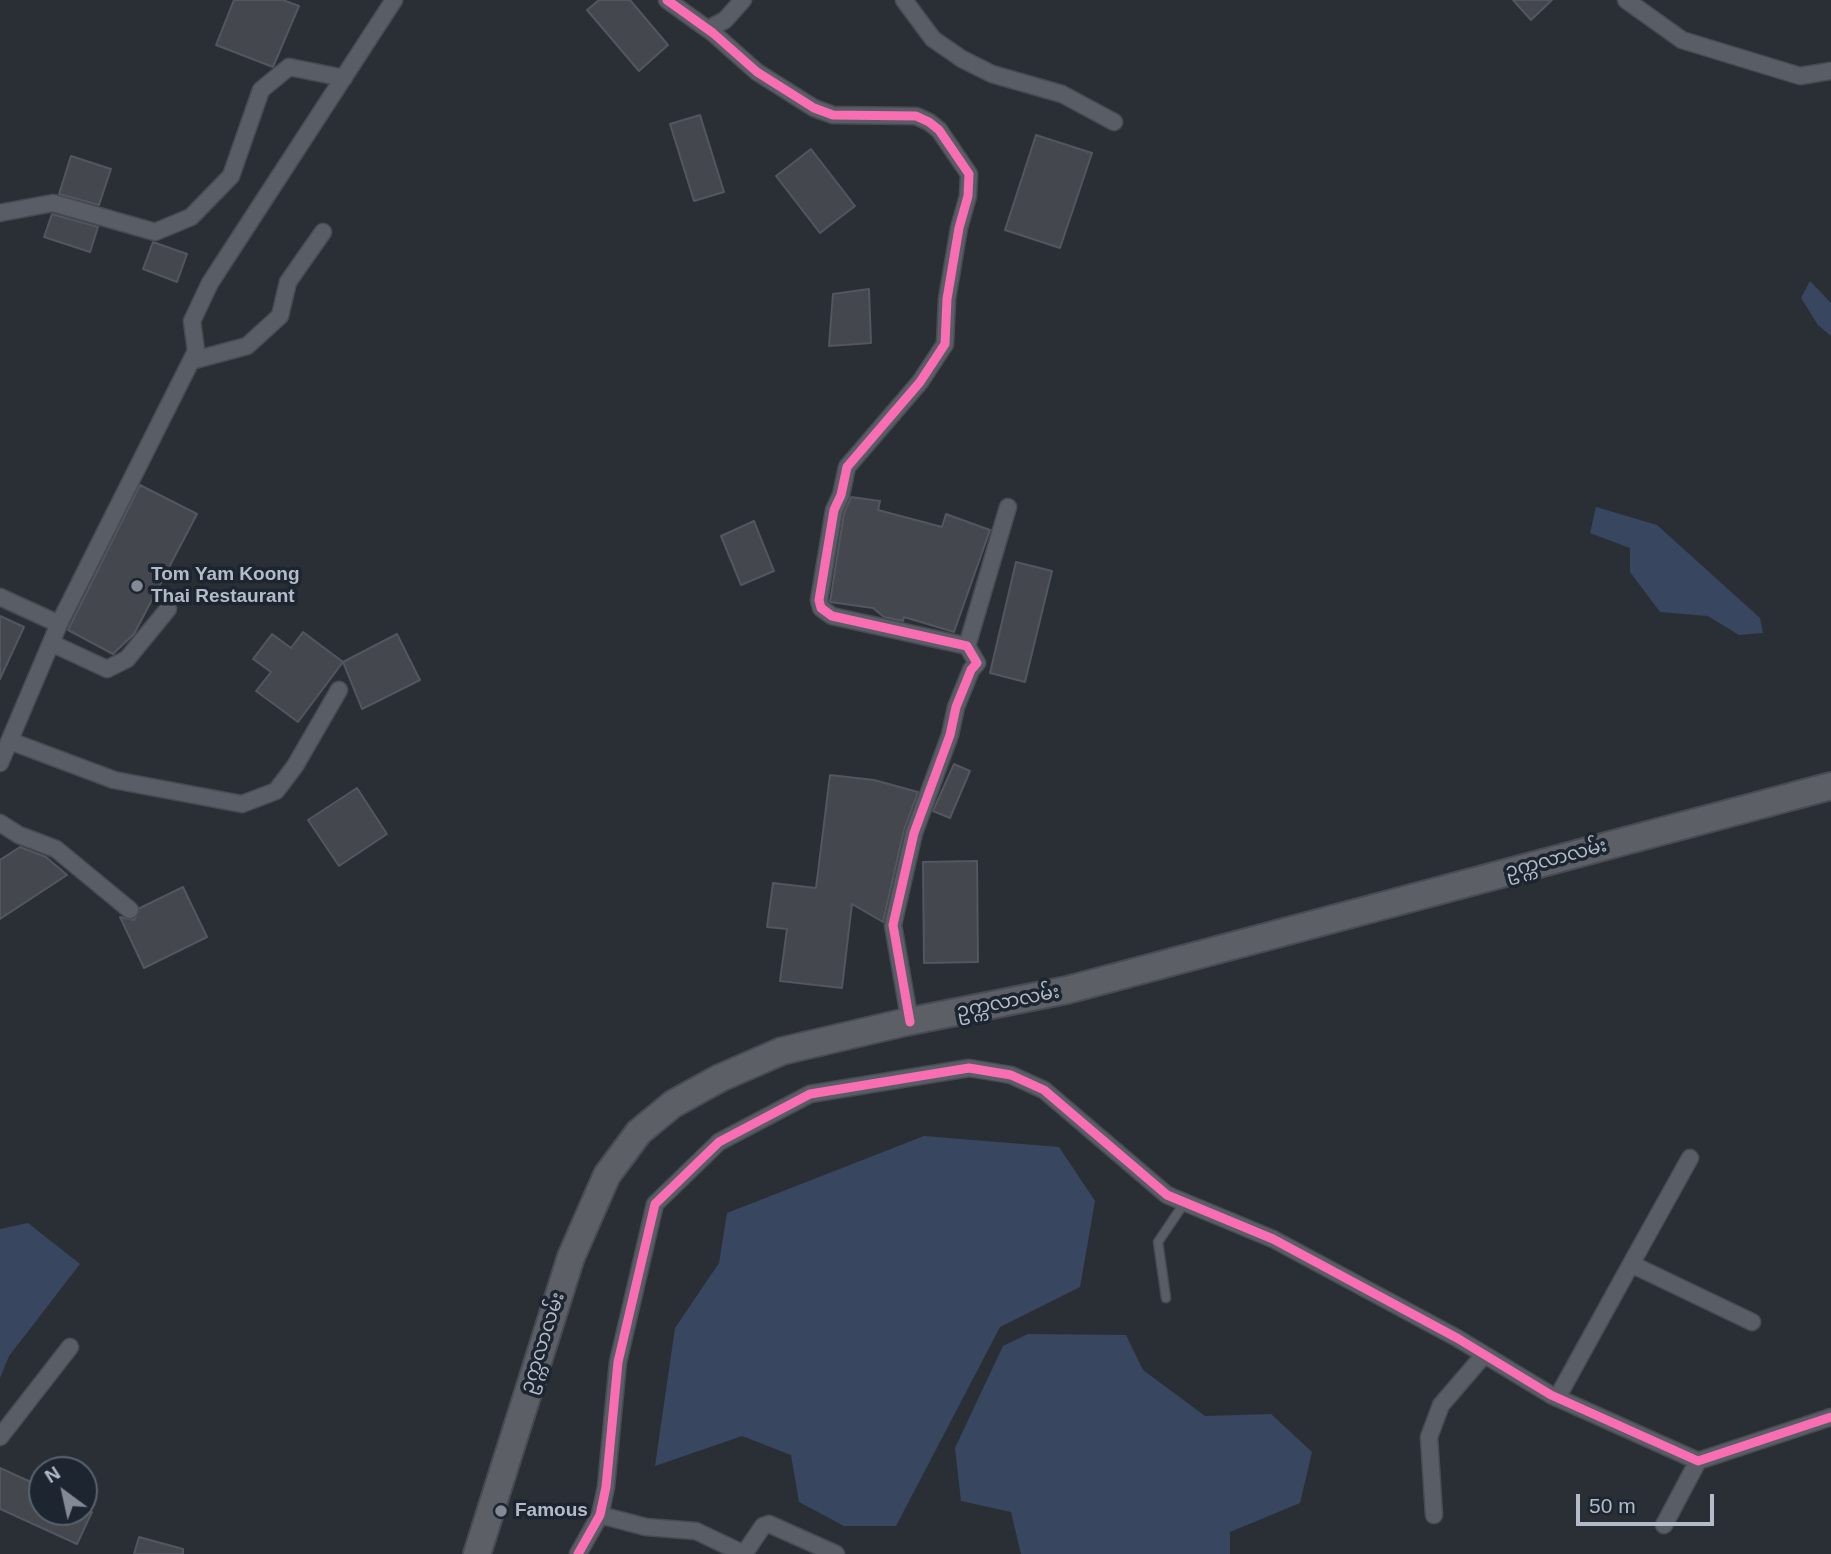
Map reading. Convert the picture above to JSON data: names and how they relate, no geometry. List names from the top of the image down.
{
  "streets": {
    "main road": ["ဥက္ကလာလမ်း"]
  },
  "places": ["Tom Yam Koong Thai Restaurant", "Famous"],
  "scale_bar": "50 m",
  "north": "top left"
}
